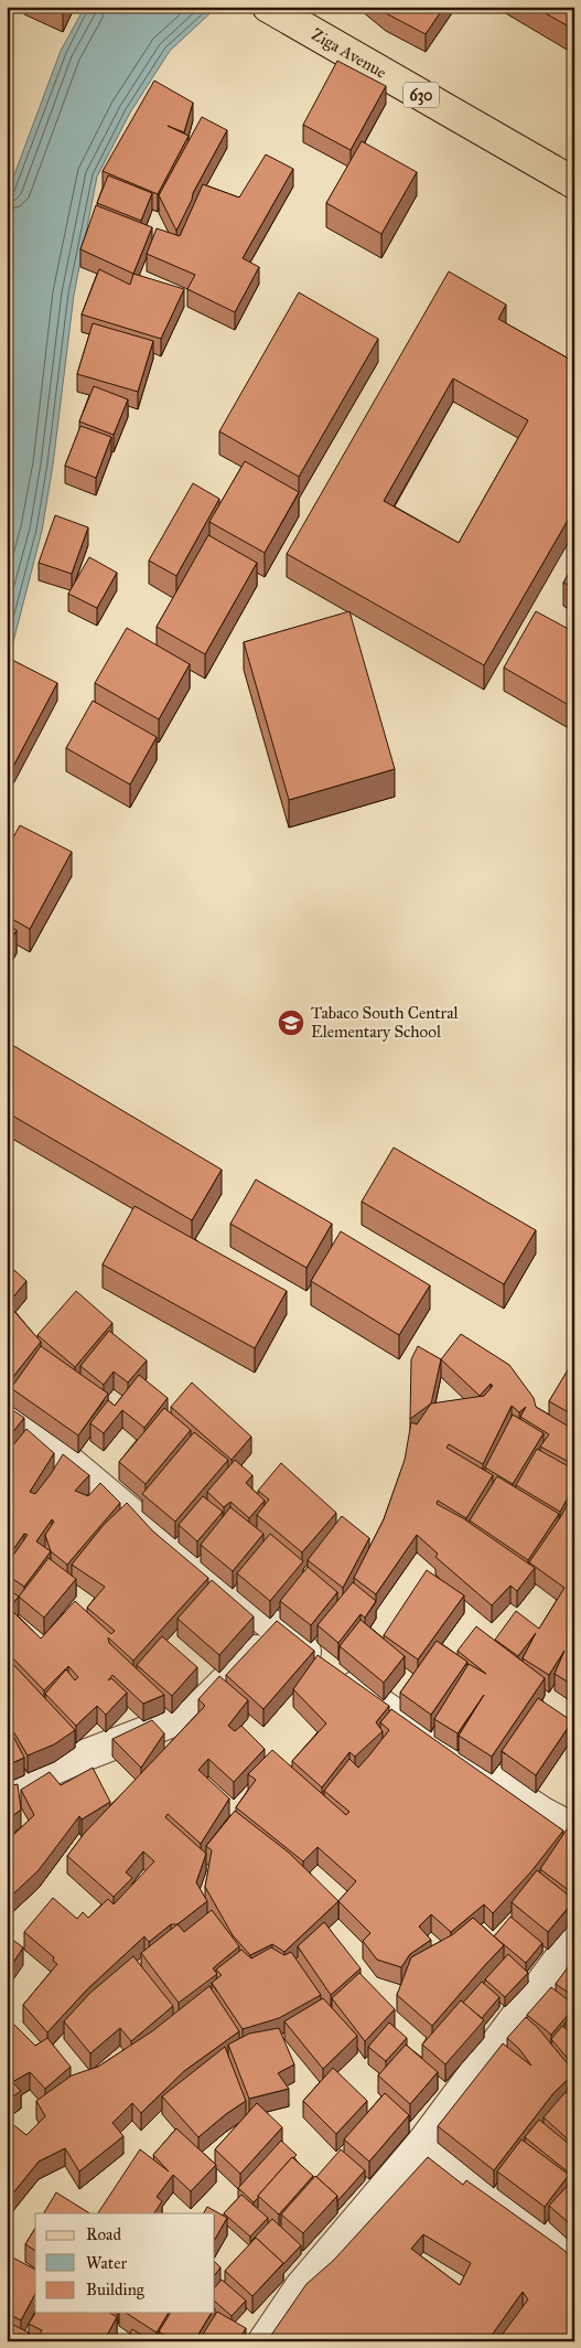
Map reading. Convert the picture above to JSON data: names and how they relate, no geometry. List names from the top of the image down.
{
  "streets": {
    "main road": ["Ziga Avenue", "630"]
  },
  "places": {
    "school or university": ["Tabaco South Central Elementary School"]
  },
  "legend": ["Road", "Water", "Building"]
}
